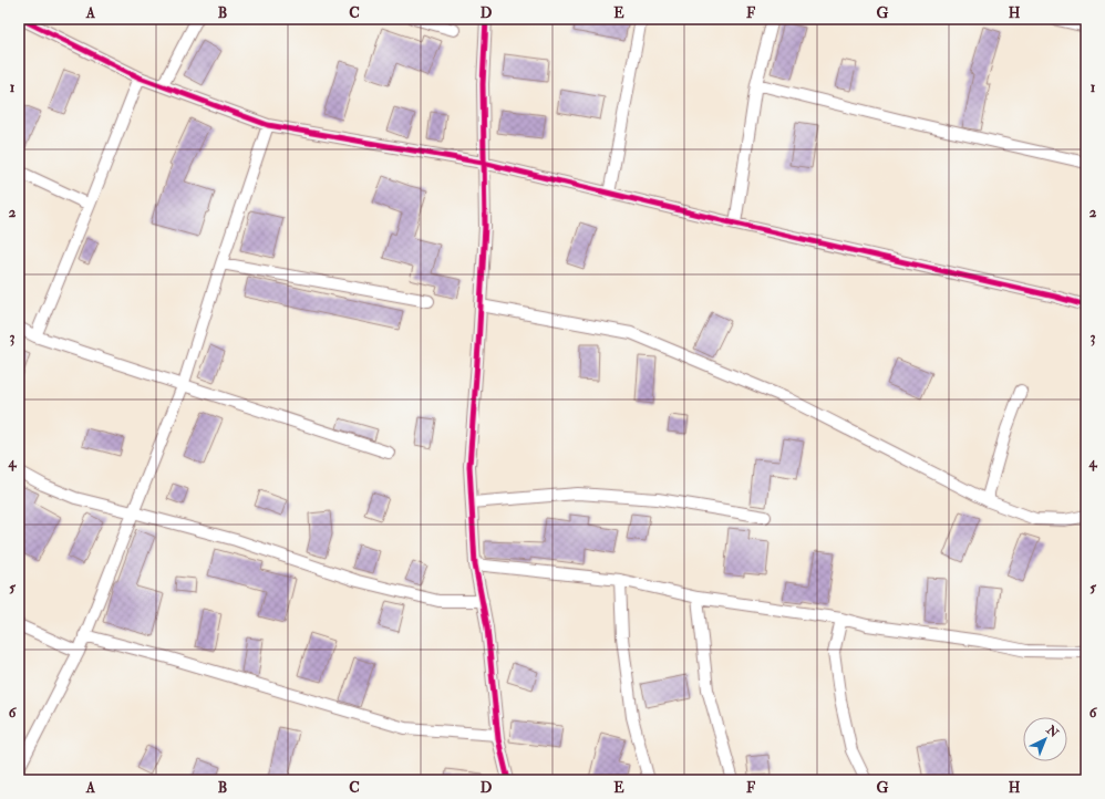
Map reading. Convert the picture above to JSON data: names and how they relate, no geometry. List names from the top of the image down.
{
  "north": "top right",
  "grid": {
    "columns": [
      "A",
      "B",
      "C",
      "D",
      "E",
      "F",
      "G",
      "H"
    ],
    "rows": [
      "1",
      "2",
      "3",
      "4",
      "5",
      "6"
    ]
  }
}
